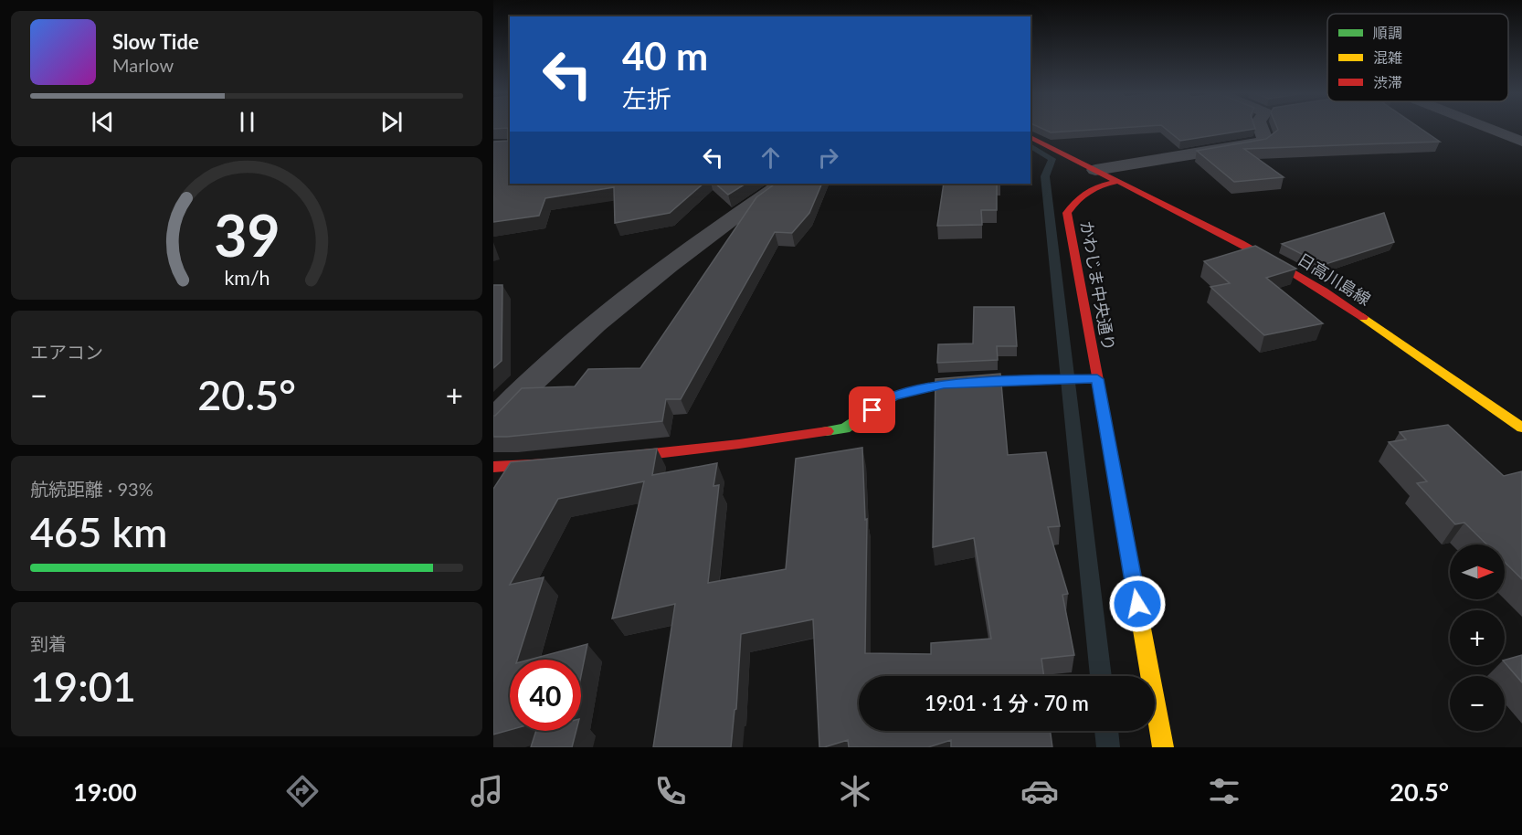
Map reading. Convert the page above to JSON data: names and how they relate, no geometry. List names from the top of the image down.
{
  "streets": {
    "street": ["日高川島線", "かわじま中央通り"]
  },
  "crossings": [
    ["日高川島線", "かわじま中央通り"]
  ],
  "legend": ["順調", "混雑", "渋滞"],
  "north": "right",
  "page": {
    "turn": ["40 m", "左折"],
    "song": ["Slow Tide", "Marlow"],
    "tile": [
      "エアコン",
      ["航続距離 · 93%", "465 km"],
      ["到着", "19:01"]
    ],
    "heat": ["−", "20.5°", "+"],
    "map_buttons": ["+", "−"],
    "limit": "40",
    "trip": "19:01 · 1 分 · 70 m",
    "tabs": ["19:00", "20.5°"],
    "gauge": ["39", "km/h"]
  }
}
